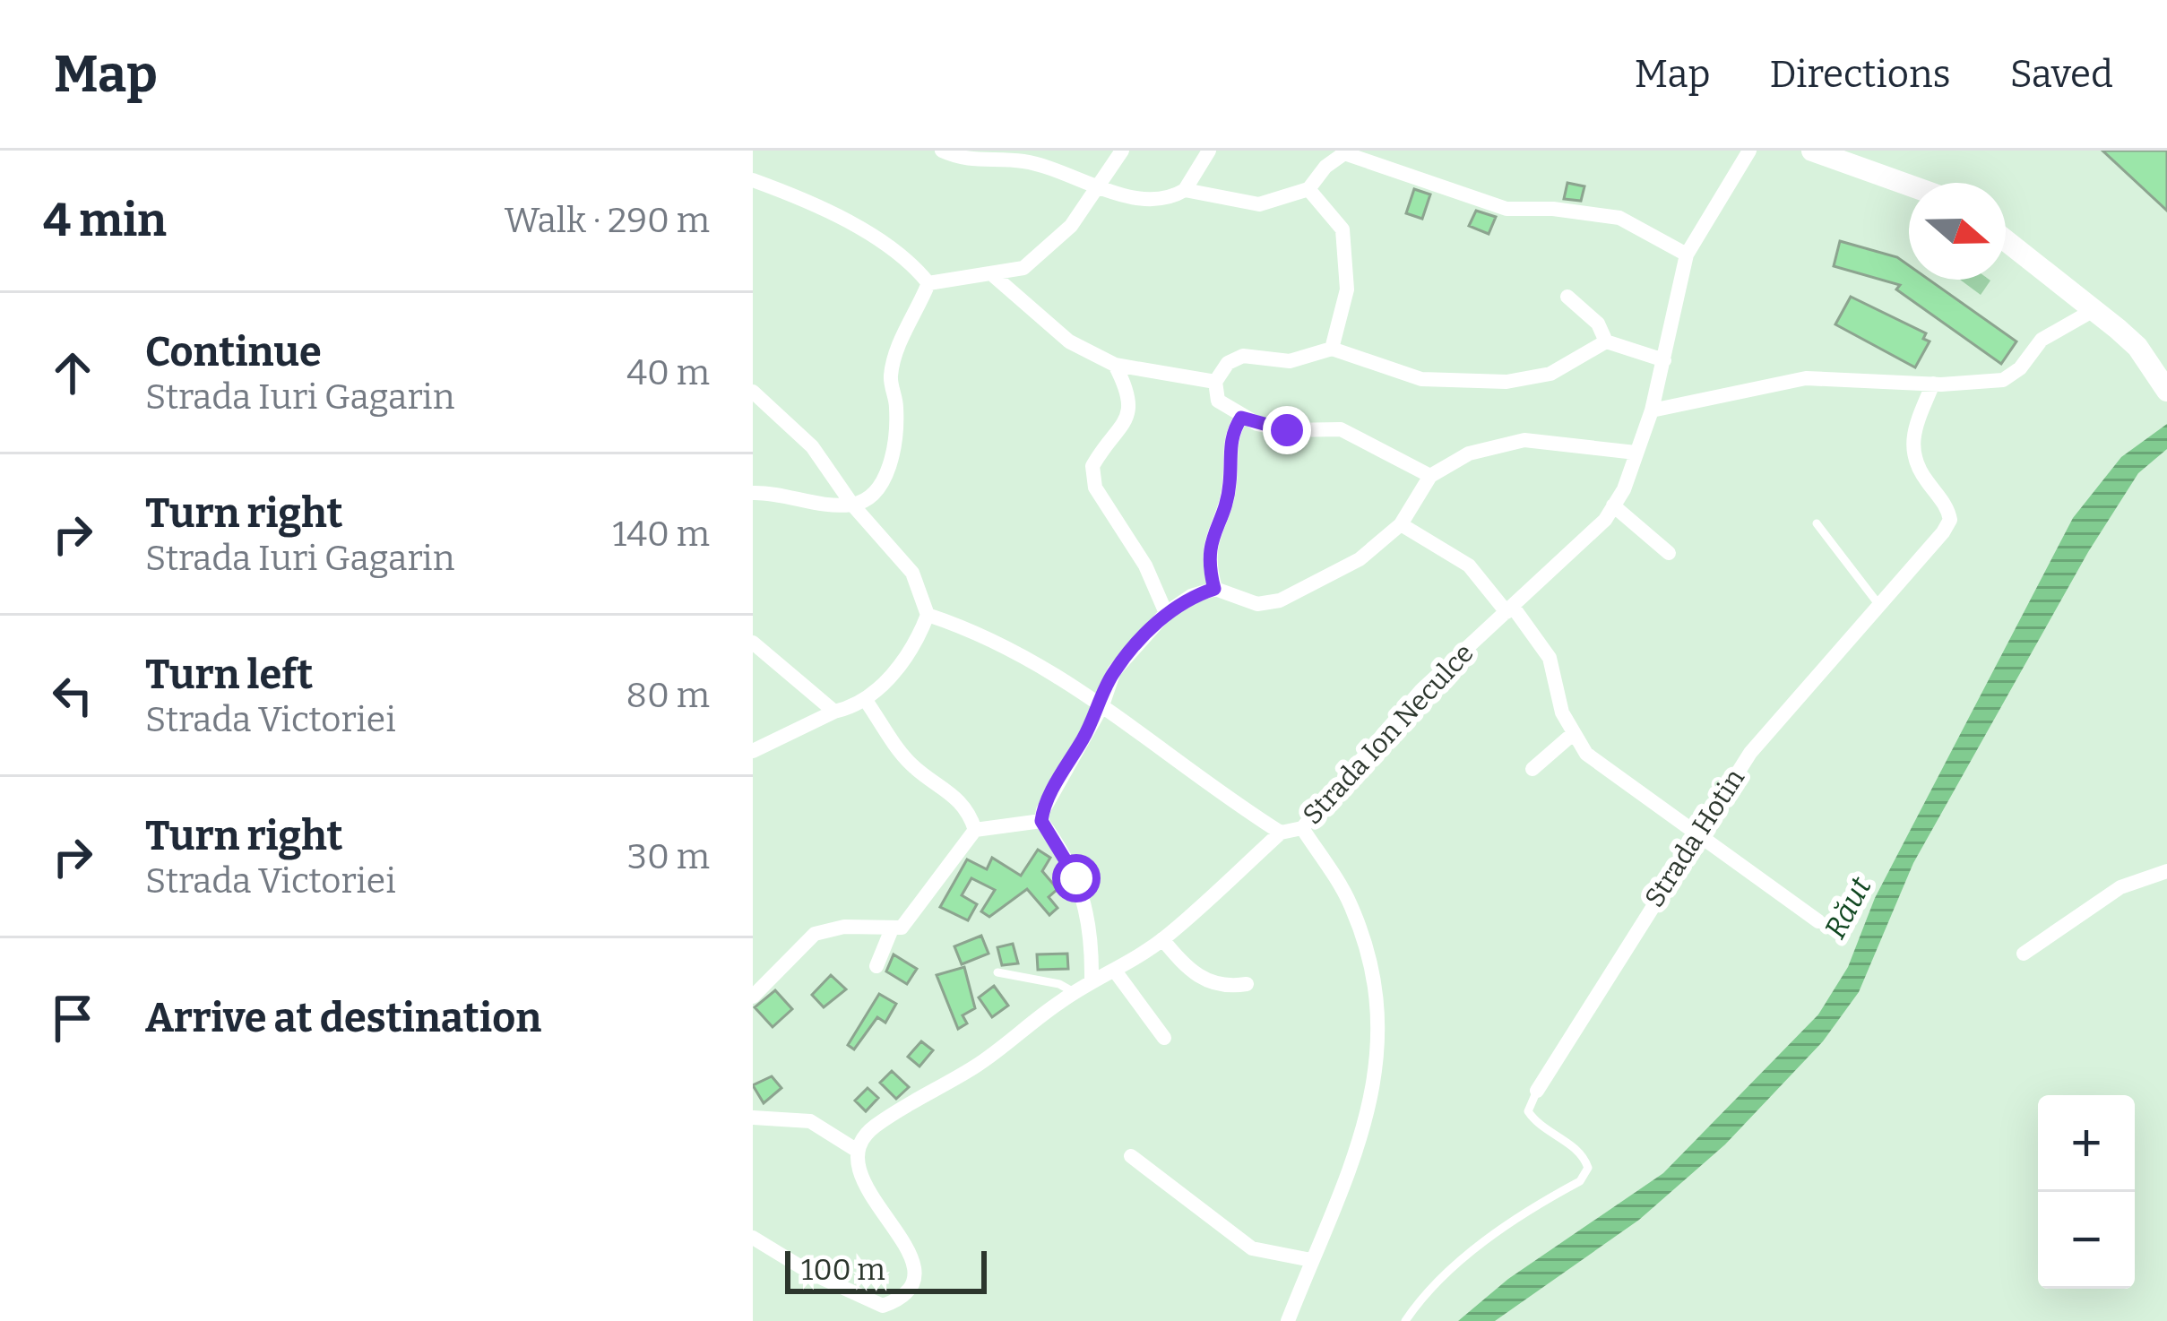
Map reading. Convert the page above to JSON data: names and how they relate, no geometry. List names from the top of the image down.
{
  "streets": {
    "street": ["Strada Ion Neculce", "Strada Hotin"]
  },
  "water": ["Răut"],
  "scale_bar": "100 m",
  "north": "right",
  "page": {
    "header": "Map",
    "nav": ["Map", "Directions", "Saved"],
    "heading": ["4 min", "Walk · 290 m"],
    "list": [
      ["Continue", "Strada Iuri Gagarin", "40 m"],
      ["Turn right", "Strada Iuri Gagarin", "140 m"],
      ["Turn left", "Strada Victoriei", "80 m"],
      ["Turn right", "Strada Victoriei", "30 m"],
      "Arrive at destination"
    ],
    "map_buttons": ["+", "−"],
    "scale": "100 m"
  }
}
